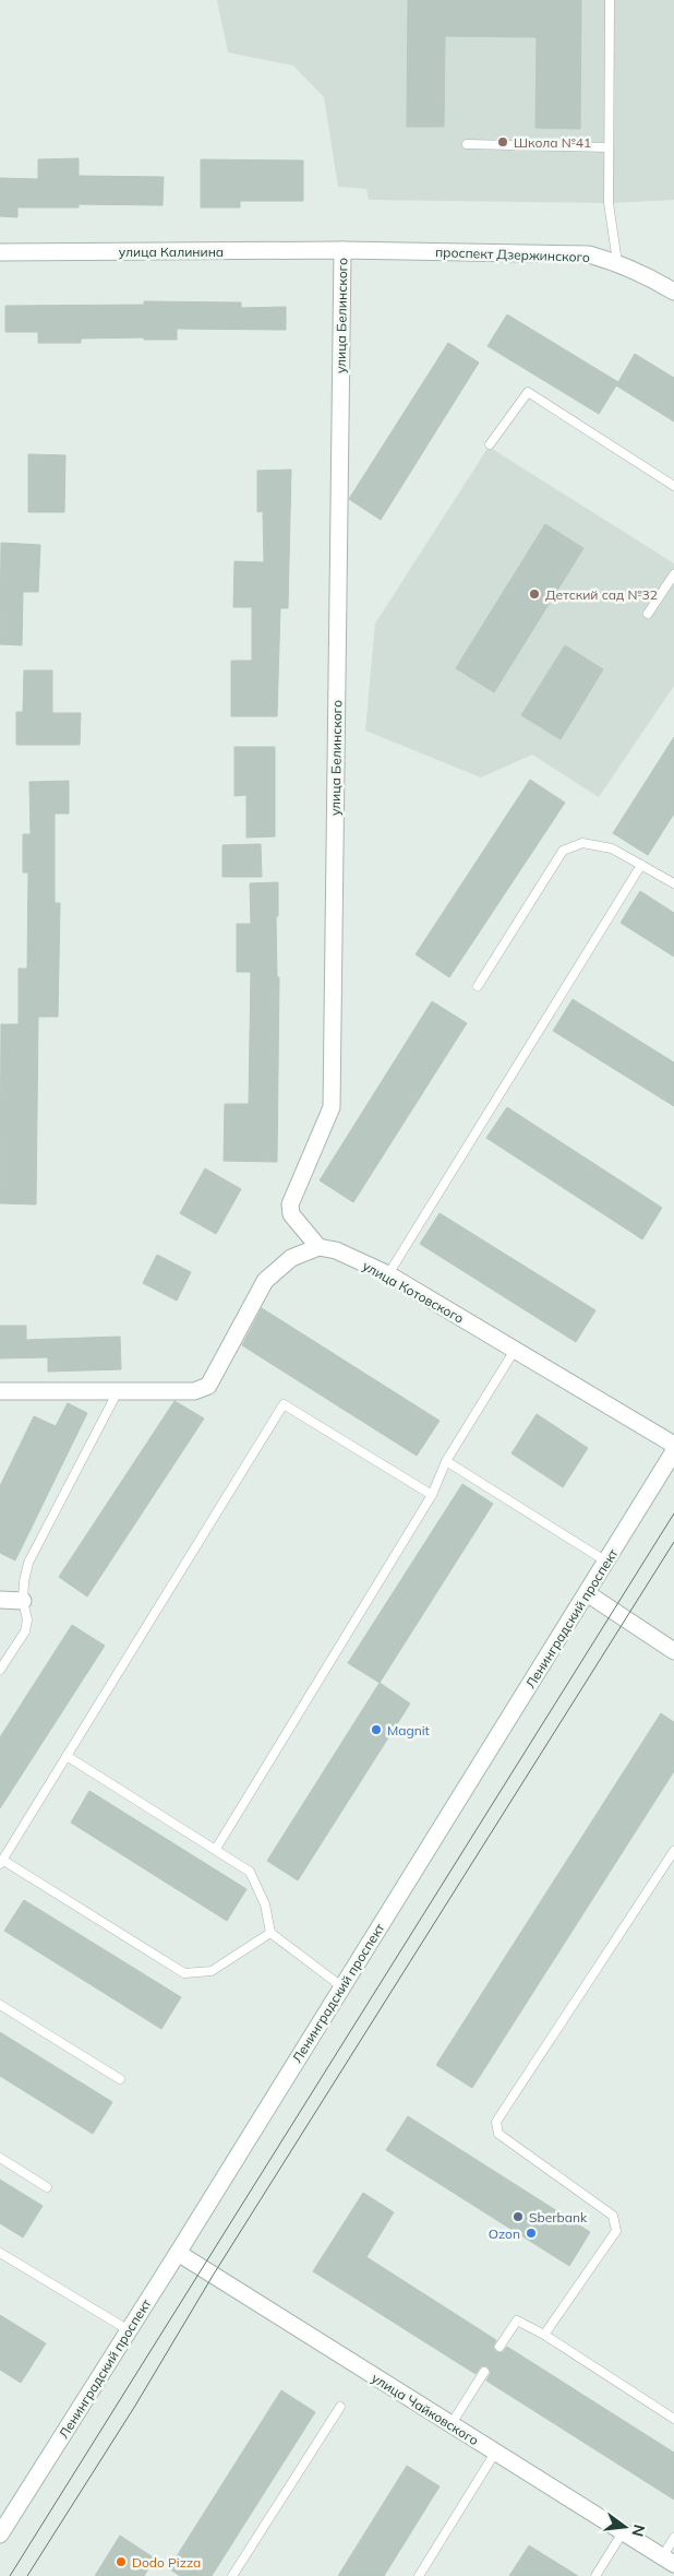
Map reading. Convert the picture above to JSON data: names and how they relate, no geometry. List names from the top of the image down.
{
  "streets": {
    "street": [
      "улица Калинина",
      "проспект Дзержинского",
      "улица Белинского",
      "улица Котовского",
      "Ленинградский проспект",
      "улица Чайковского"
    ]
  },
  "crossings": [
    ["улица Калинина", "проспект Дзержинского"],
    ["улица Калинина", "улица Белинского"],
    ["проспект Дзержинского", "улица Белинского"],
    ["улица Белинского", "улица Котовского"],
    ["Ленинградский проспект", "улица Чайковского"]
  ],
  "places": [
    "Школа №41",
    "Детский сад №32",
    "Magnit",
    "Sberbank",
    "Ozon",
    "Dodo Pizza"
  ],
  "north": "right"
}
